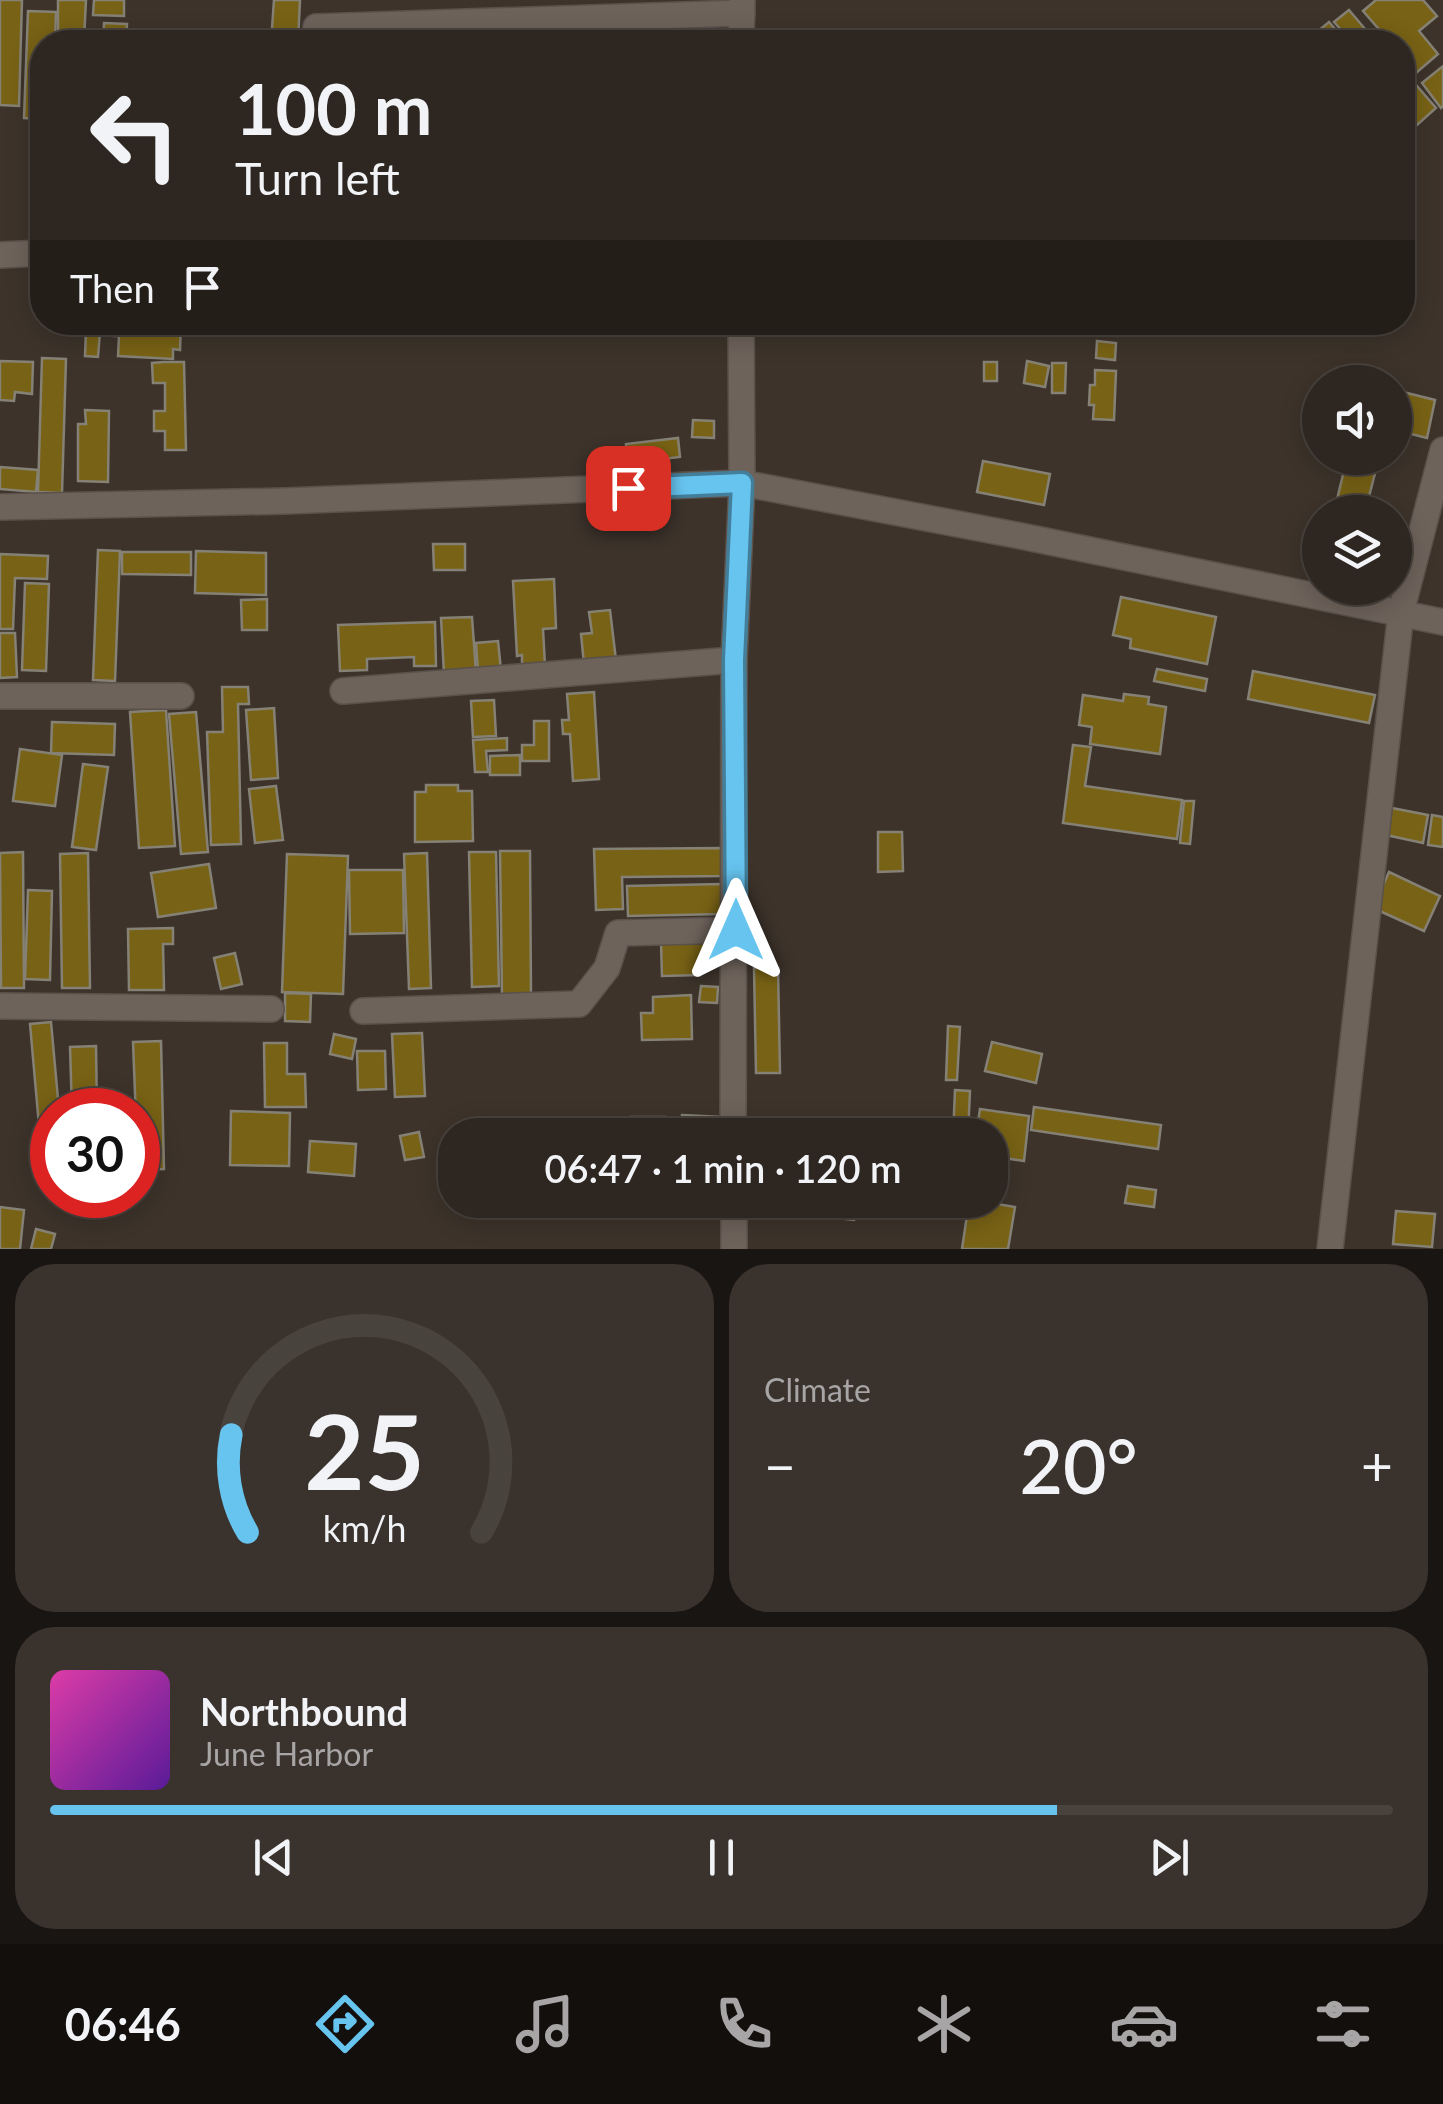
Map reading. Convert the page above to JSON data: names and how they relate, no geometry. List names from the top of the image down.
{
  "page": {
    "turn": ["100 m", "Turn left"],
    "then": "Then",
    "limit": "30",
    "trip": "06:47 · 1 min · 120 m",
    "tile": "Climate",
    "heat": ["−", "20°", "+"],
    "song": ["Northbound", "June Harbor"],
    "tabs": "06:46",
    "gauge": ["25", "km/h"]
  }
}
